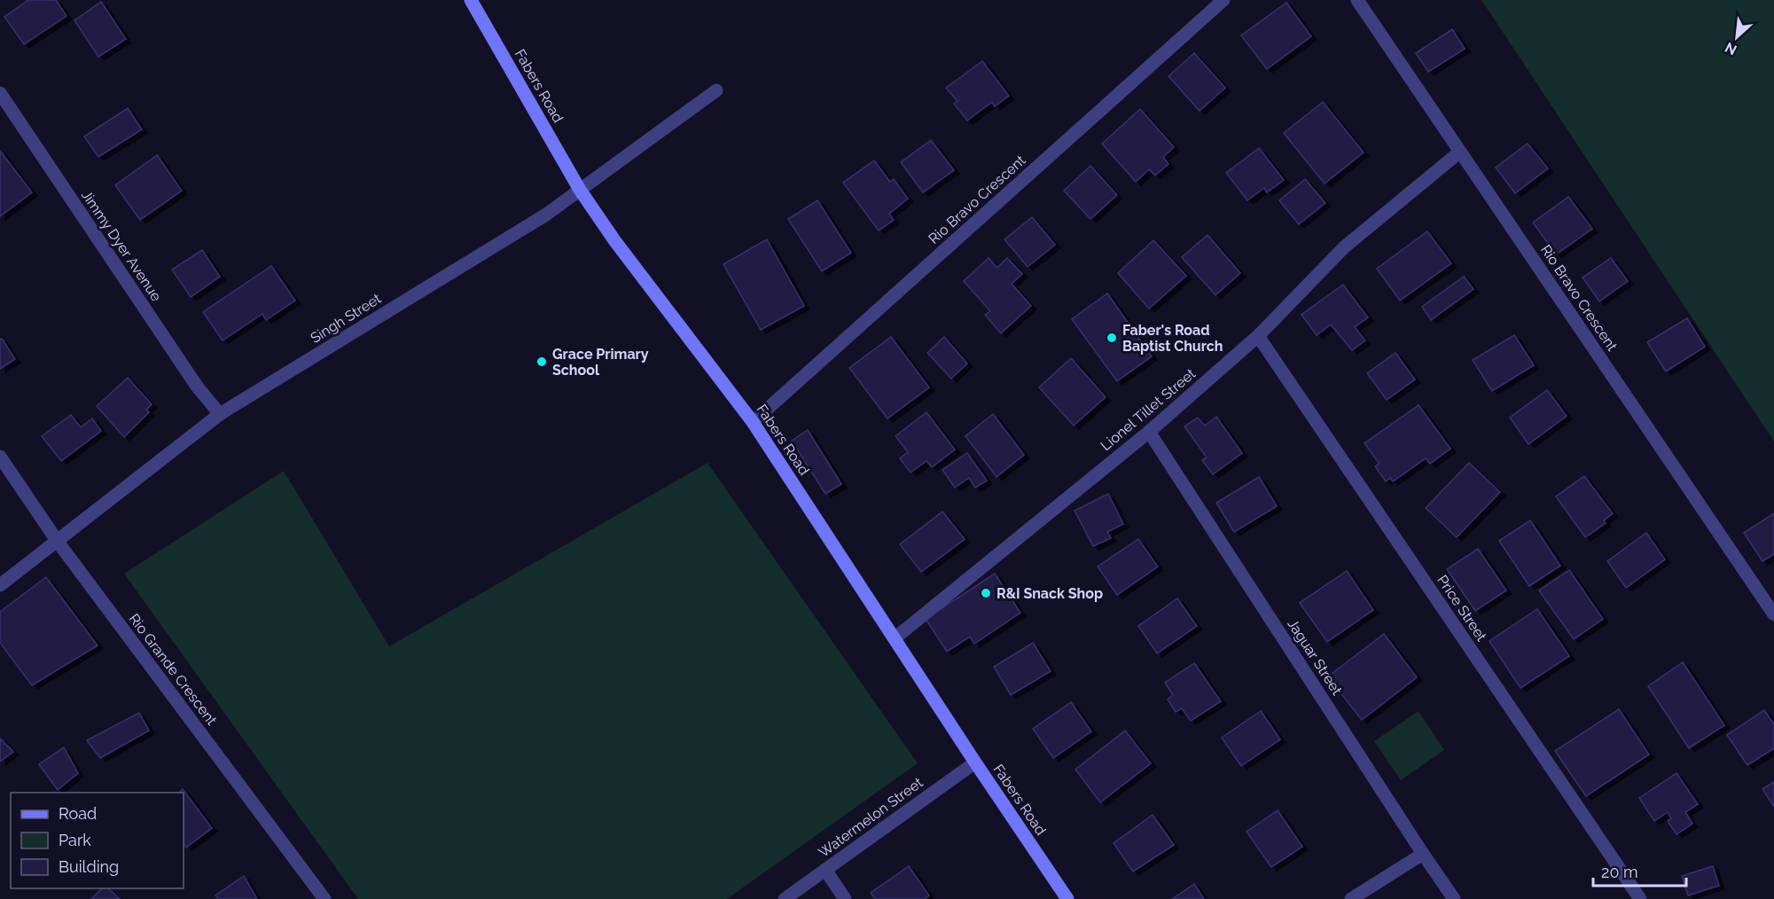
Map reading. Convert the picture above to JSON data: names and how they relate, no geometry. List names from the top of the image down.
{
  "streets": {
    "main road": ["Fabers Road"],
    "street": [
      "Rio Bravo Crescent",
      "Jimmy Dyer Avenue",
      "Singh Street",
      "Lionel Tillet Street",
      "Price Street",
      "Jaguar Street",
      "Rio Grande Crescent",
      "Watermelon Street"
    ]
  },
  "crossings": [
    ["Fabers Road", "Rio Bravo Crescent"],
    ["Fabers Road", "Singh Street"],
    ["Fabers Road", "Lionel Tillet Street"],
    ["Fabers Road", "Watermelon Street"],
    ["Rio Bravo Crescent", "Lionel Tillet Street"],
    ["Jimmy Dyer Avenue", "Singh Street"],
    ["Singh Street", "Rio Grande Crescent"],
    ["Lionel Tillet Street", "Price Street"],
    ["Lionel Tillet Street", "Jaguar Street"]
  ],
  "places": ["Faber's Road Baptist Church", "Grace Primary School", "R&I Snack Shop"],
  "legend": ["Road", "Park", "Building"],
  "scale_bar": "20 m",
  "north": "bottom left"
}
